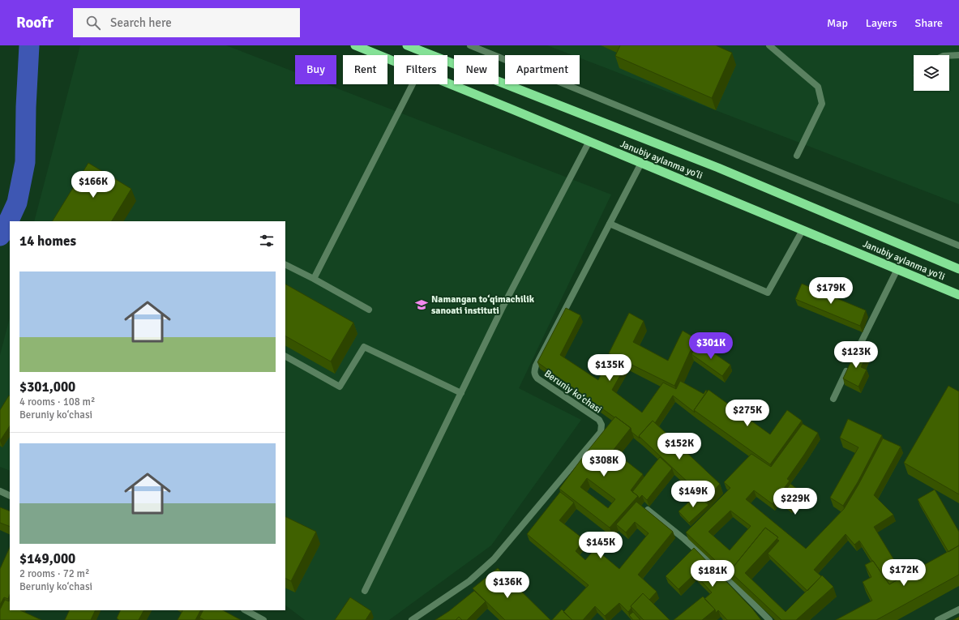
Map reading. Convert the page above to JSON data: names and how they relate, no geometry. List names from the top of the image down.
{
  "streets": {
    "highway": ["Janubiy aylanma yoʻli"],
    "street": ["Beruniy koʻchasi"]
  },
  "crossings": [
    ["Janubiy aylanma yoʻli", "Beruniy koʻchasi"]
  ],
  "places": {
    "school or university": ["Namangan to‘qimachilik sanoati instituti"]
  },
  "page": {
    "header": "Roofr",
    "search": "Search here",
    "nav": ["Map", "Layers", "Share"],
    "chip": [
      "Buy",
      "Rent",
      "Filters",
      "New",
      "Apartment"
    ],
    "price": [
      "$166K",
      "$179K",
      "$301K",
      "$123K",
      "$135K",
      "$275K",
      "$152K",
      "$308K",
      "$149K",
      "$229K",
      "$145K",
      "$172K",
      "$181K",
      "$136K"
    ],
    "heading": "14 homes",
    "list": [
      {
        "name": "$301,000",
        "note": "4 rooms · 108 m² · Beruniy koʻchasi"
      },
      {
        "name": "$149,000",
        "note": "2 rooms · 72 m² · Beruniy koʻchasi"
      }
    ]
  }
}
